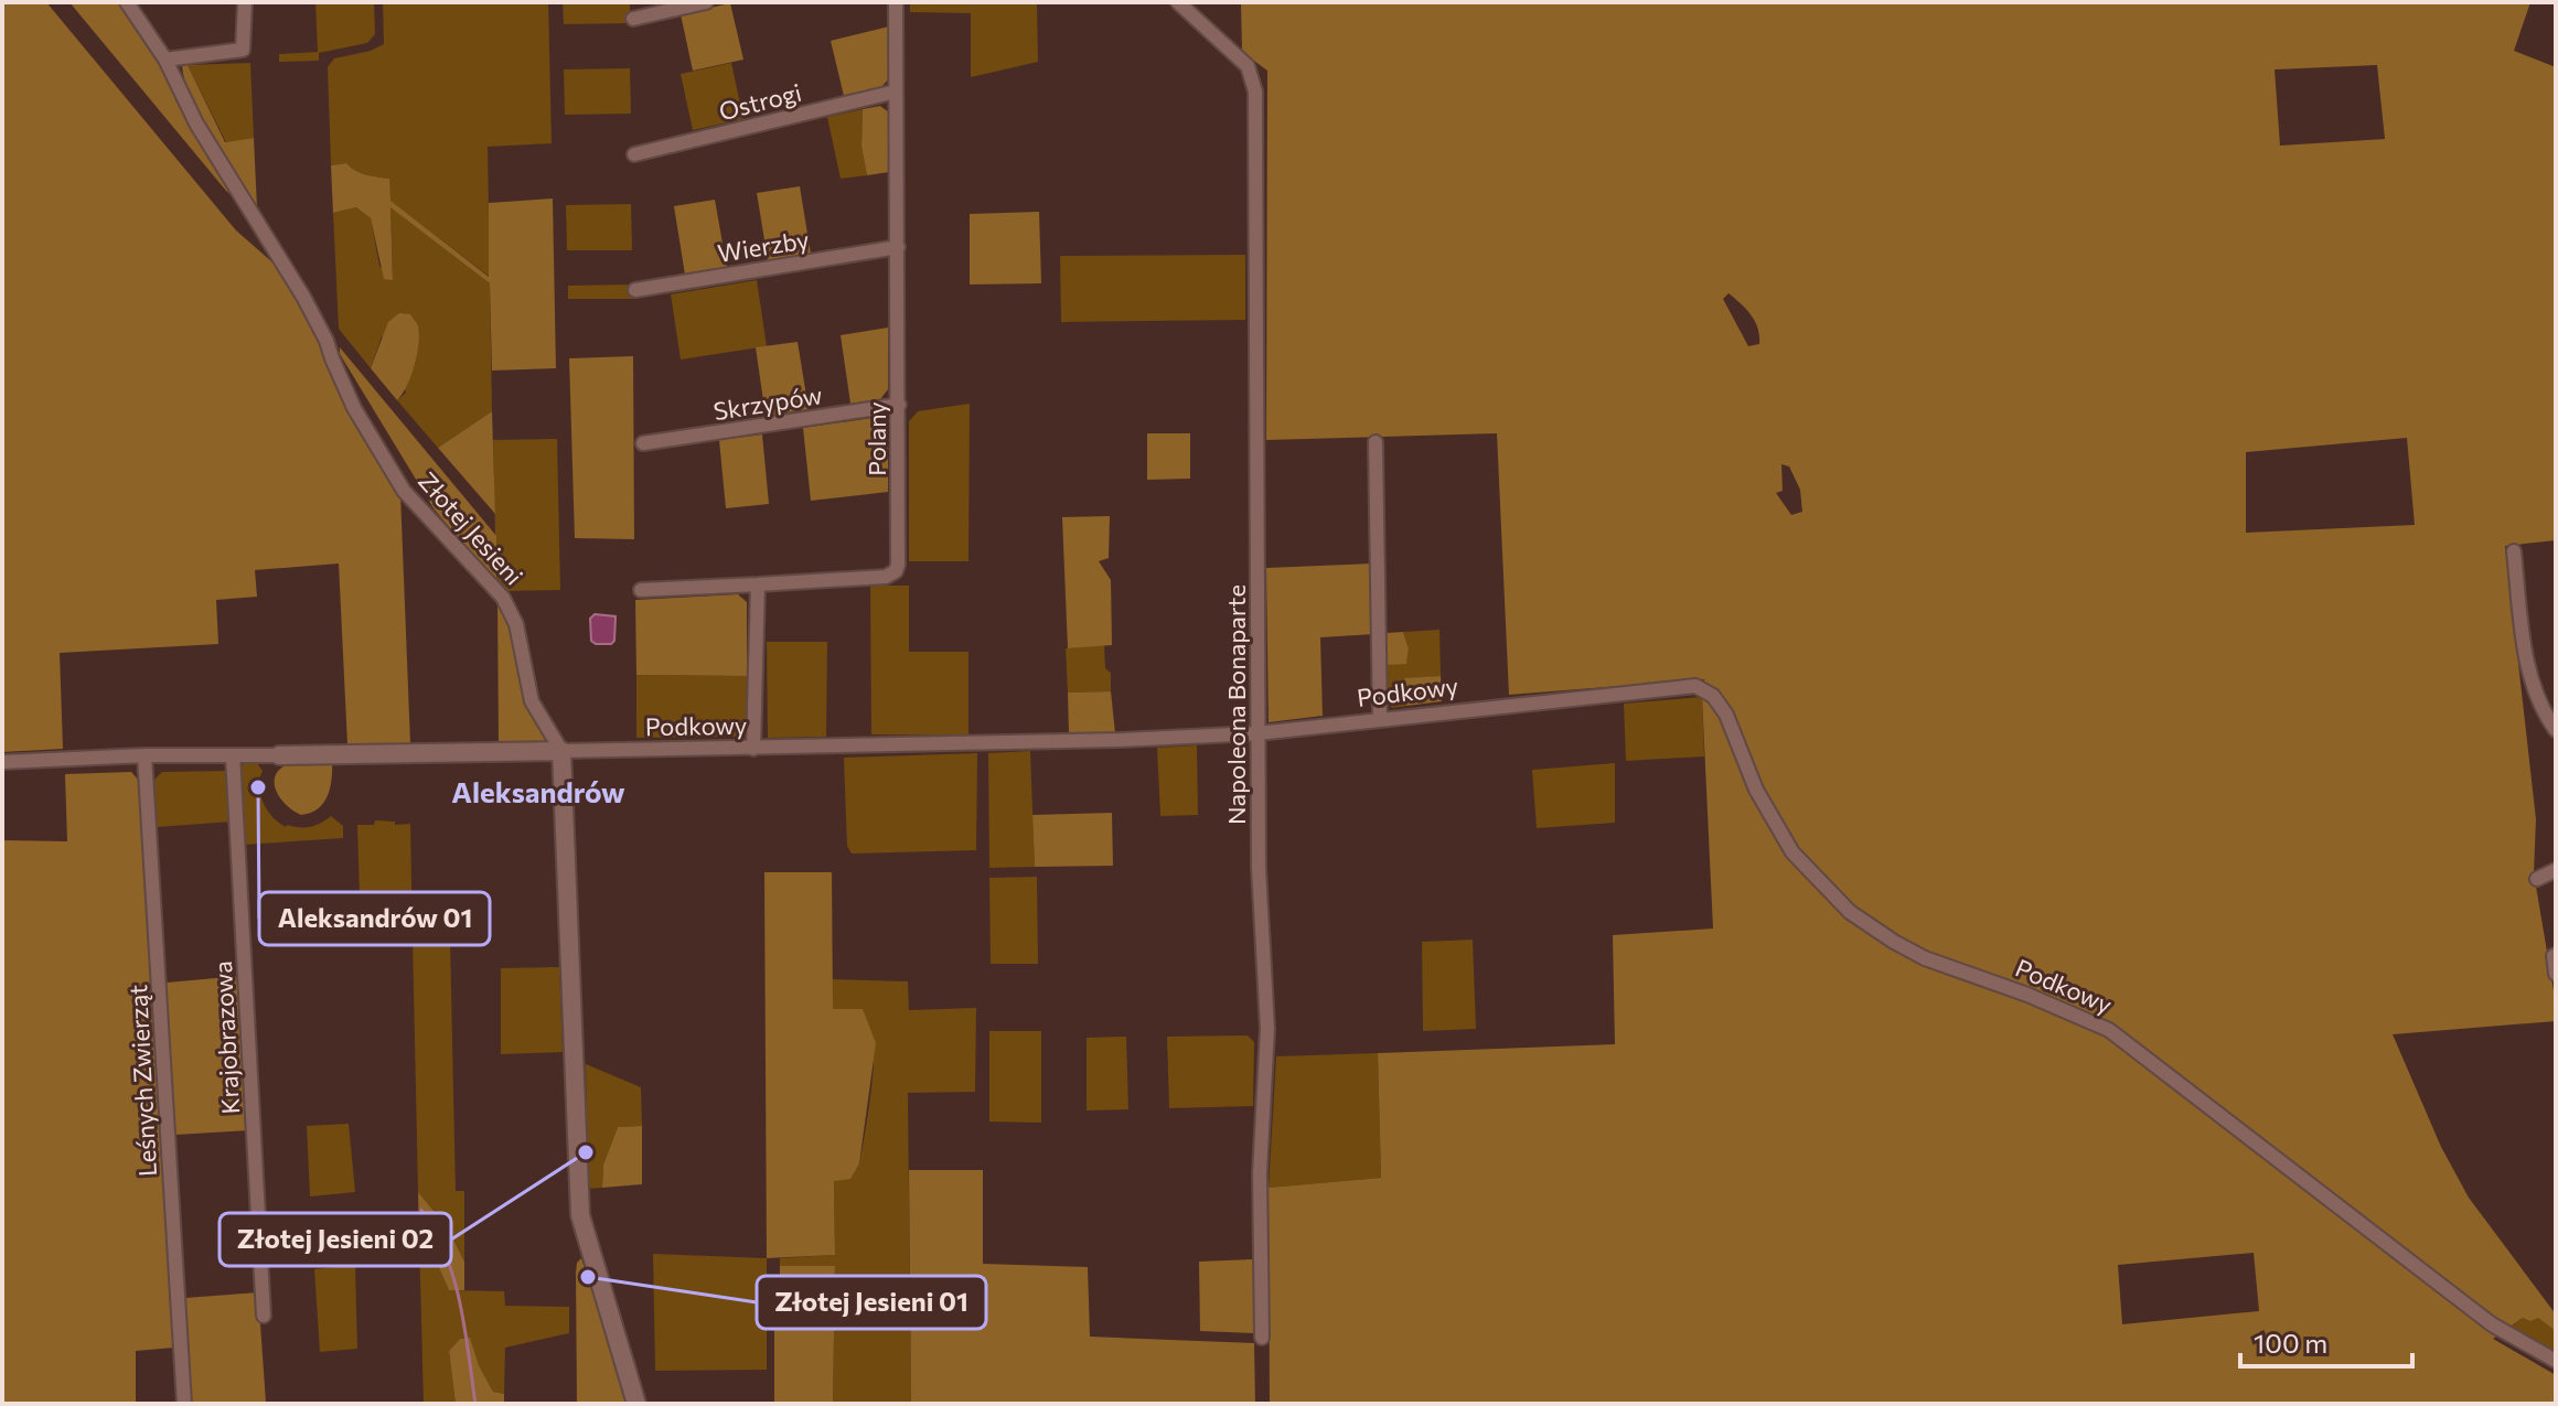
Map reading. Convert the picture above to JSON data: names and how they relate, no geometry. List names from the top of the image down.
{
  "streets": {
    "street": [
      "Ostrogi",
      "Wierzby",
      "Skrzypów",
      "Polany",
      "Złotej Jesieni",
      "Podkowy",
      "Napoleona Bonaparte",
      "Krajobrazowa",
      "Leśnych Zwierząt"
    ]
  },
  "crossings": [
    ["Ostrogi", "Polany"],
    ["Wierzby", "Polany"],
    ["Skrzypów", "Polany"],
    ["Złotej Jesieni", "Podkowy"],
    ["Podkowy", "Napoleona Bonaparte"],
    ["Podkowy", "Krajobrazowa"],
    ["Podkowy", "Leśnych Zwierząt"]
  ],
  "districts": ["Aleksandrów"],
  "places": ["Aleksandrów 01", "Złotej Jesieni 02", "Złotej Jesieni 01"],
  "scale_bar": "100 m"
}
